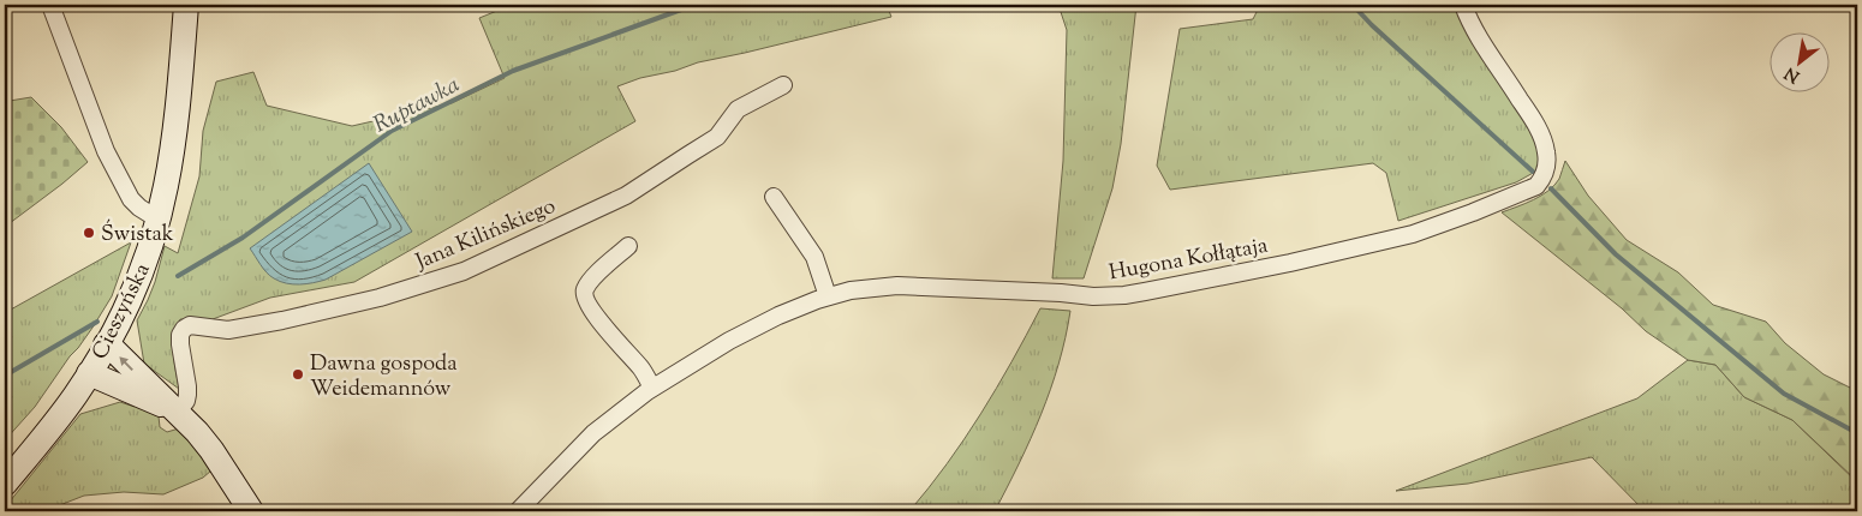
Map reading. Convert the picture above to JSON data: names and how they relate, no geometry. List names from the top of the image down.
{
  "streets": {
    "main road": ["Cieszyńska"],
    "street": ["Jana Kilińskiego", "Hugona Kołłątaja"]
  },
  "water": ["Ruptawka"],
  "places": ["Świstak", "Dawna gospoda Weidemannów"],
  "north": "bottom left"
}
